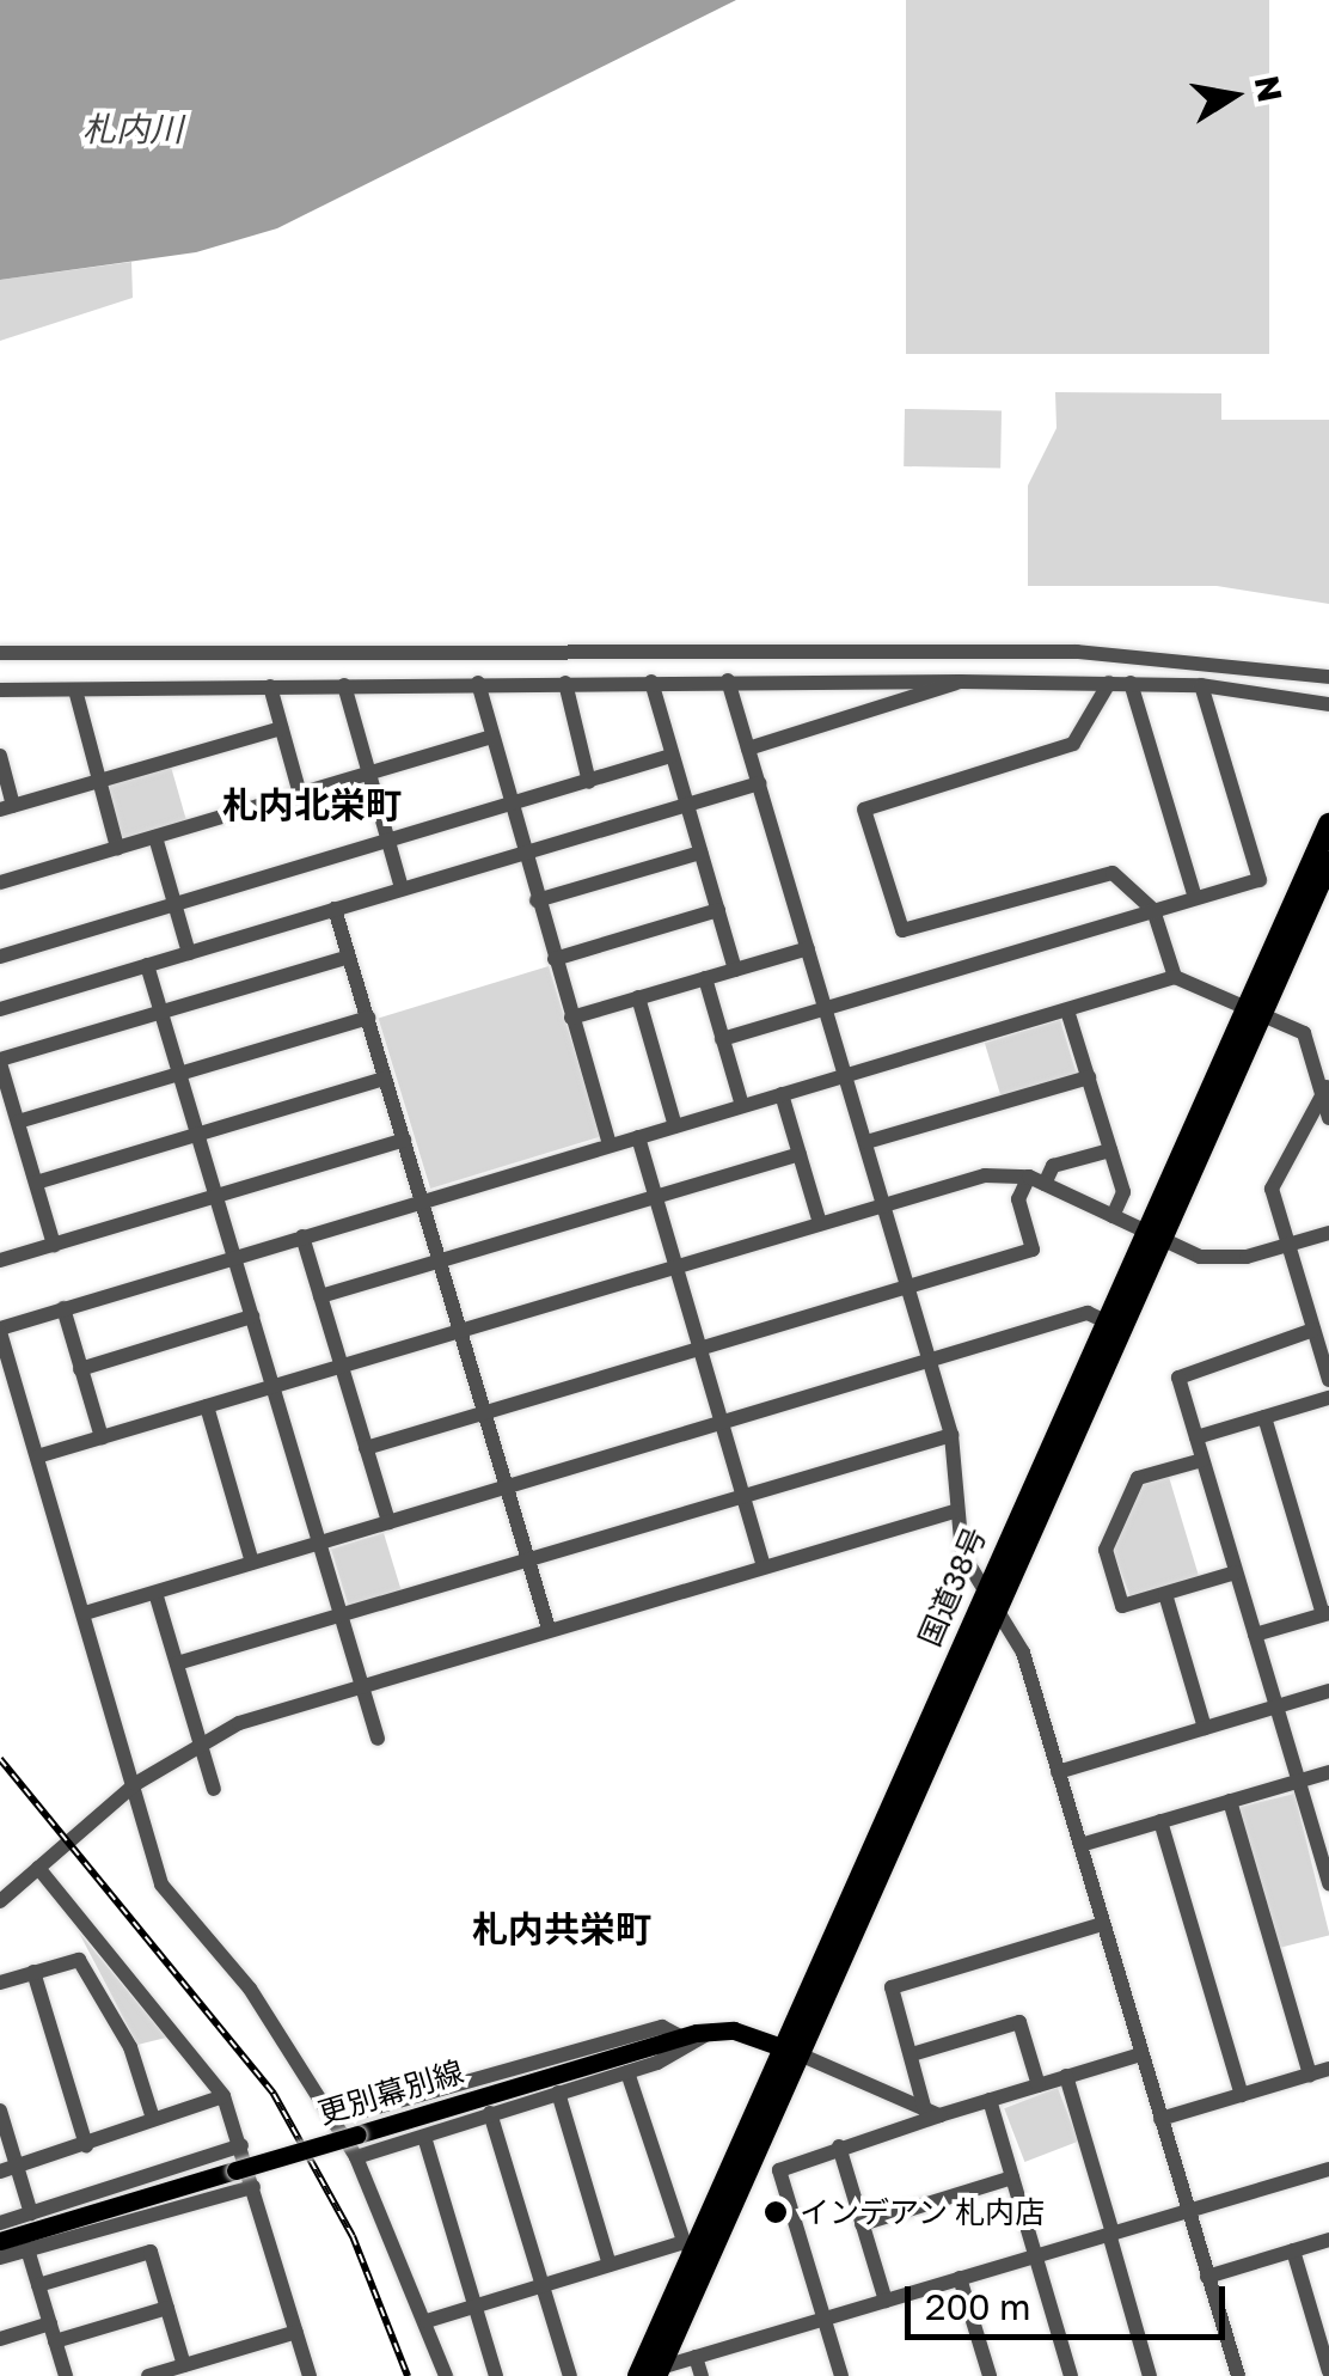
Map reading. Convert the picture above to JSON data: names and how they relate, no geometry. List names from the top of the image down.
{
  "streets": {
    "highway": ["国道38号"],
    "main road": ["更別幕別線"]
  },
  "crossings": [
    ["国道38号", "更別幕別線"]
  ],
  "districts": ["札内北栄町", "札内共栄町"],
  "water": ["札内川"],
  "places": ["インデアン 札内店"],
  "scale_bar": "200 m",
  "north": "right"
}
